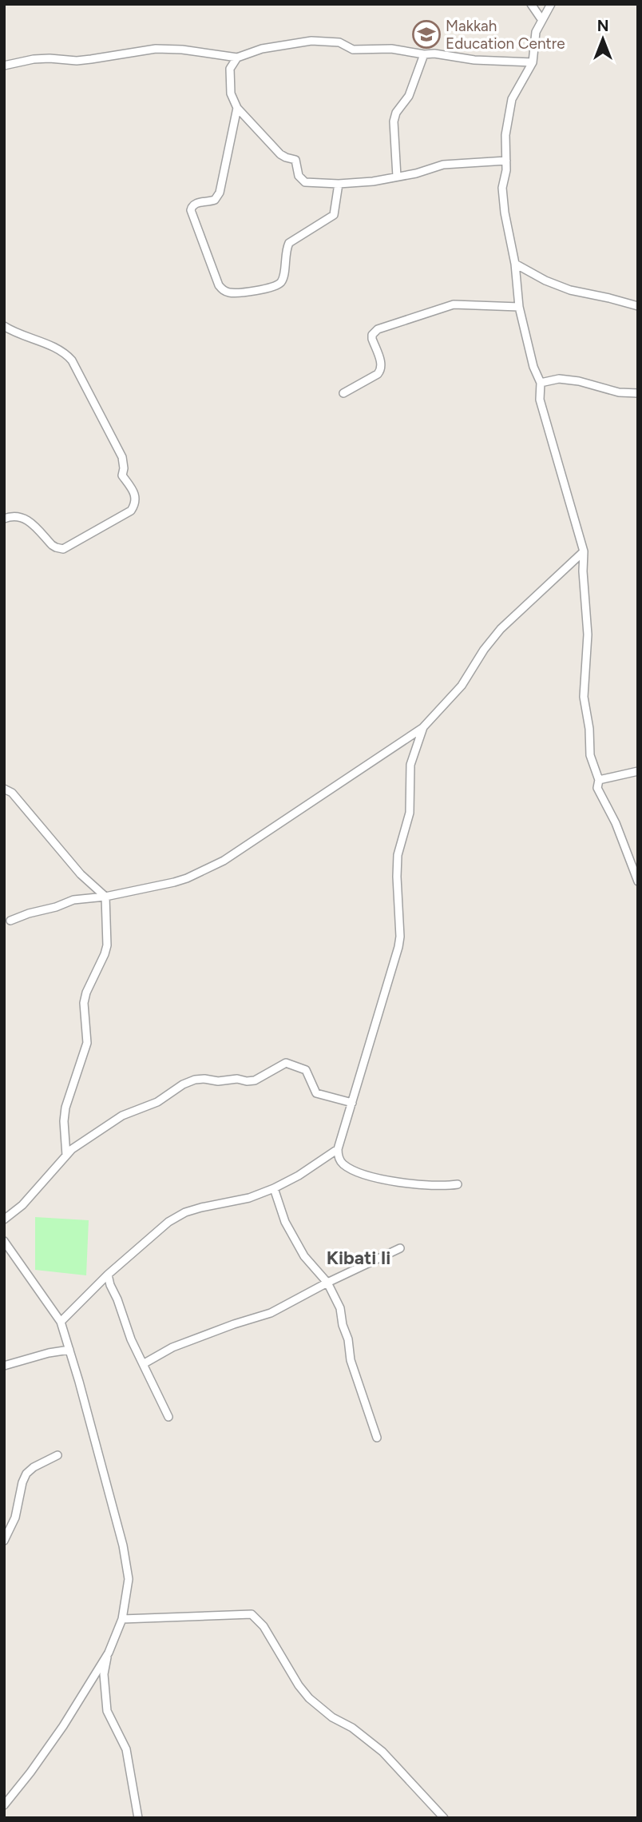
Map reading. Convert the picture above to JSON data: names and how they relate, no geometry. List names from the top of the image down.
{
  "districts": ["Kibati Ii"],
  "places": {
    "school or university": ["Makkah Education Centre"]
  },
  "north": "top"
}
